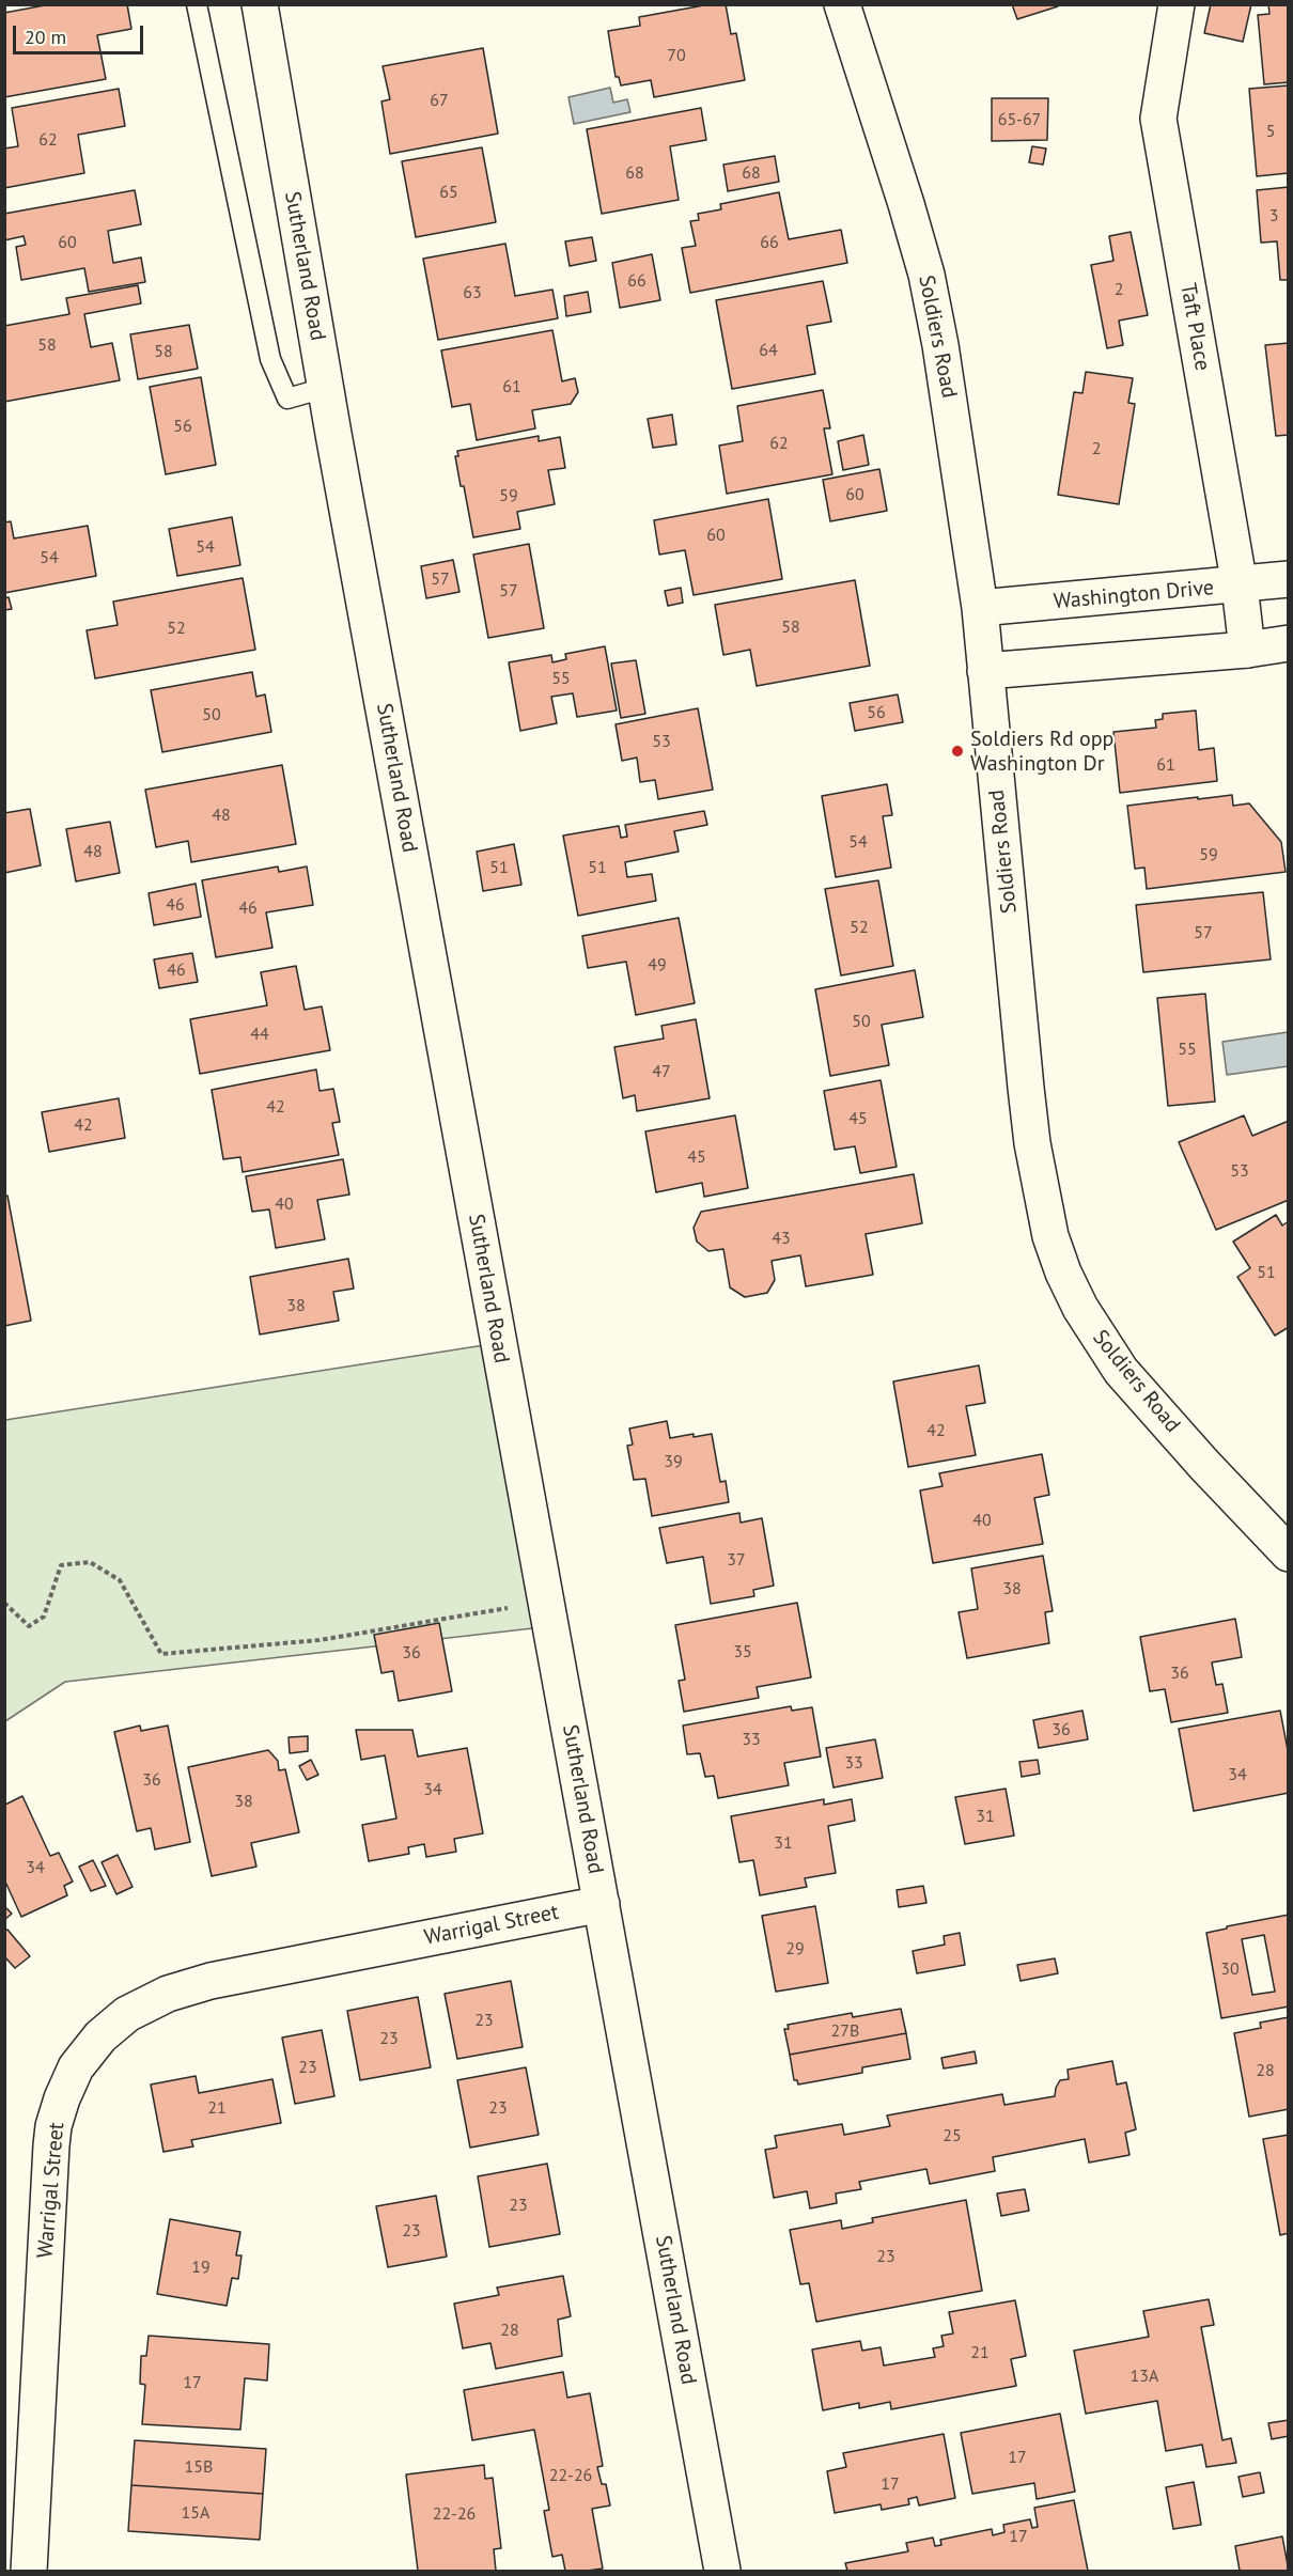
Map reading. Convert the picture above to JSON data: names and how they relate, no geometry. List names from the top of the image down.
{
  "streets": {
    "street": [
      "Sutherland Road",
      "Taft Place",
      "Soldiers Road",
      "Washington Drive",
      "Warrigal Street"
    ]
  },
  "crossings": [
    ["Sutherland Road", "Warrigal Street"],
    ["Taft Place", "Washington Drive"],
    ["Soldiers Road", "Washington Drive"]
  ],
  "places": ["Soldiers Rd opp Washington Dr"],
  "house_numbers": [
    "70",
    "67",
    "65-67",
    "5",
    "62",
    "68",
    "68",
    "65",
    "3",
    "60",
    "66",
    "66",
    "2",
    "63",
    "58",
    "64",
    "58",
    "61",
    "56",
    "62",
    "2",
    "60",
    "59",
    "60",
    "54",
    "54",
    "57",
    "57",
    "58",
    "52",
    "55",
    "56",
    "50",
    "53",
    "61",
    "48",
    "54",
    "48",
    "59",
    "51",
    "51",
    "46",
    "46",
    "52",
    "57",
    "49",
    "46",
    "50",
    "44",
    "55",
    "47",
    "42",
    "45",
    "42",
    "45",
    "53",
    "40",
    "43",
    "51",
    "38",
    "42",
    "39",
    "40",
    "37",
    "38",
    "35",
    "36",
    "36",
    "36",
    "33",
    "33",
    "34",
    "36",
    "34",
    "38",
    "31",
    "31",
    "34",
    "29",
    "30",
    "23",
    "27B",
    "23",
    "23",
    "28",
    "21",
    "23",
    "25",
    "23",
    "23",
    "23",
    "19",
    "28",
    "21",
    "13A",
    "17",
    "17",
    "15B",
    "22-26",
    "17",
    "15A",
    "22-26",
    "17"
  ],
  "scale_bar": "20 m"
}
